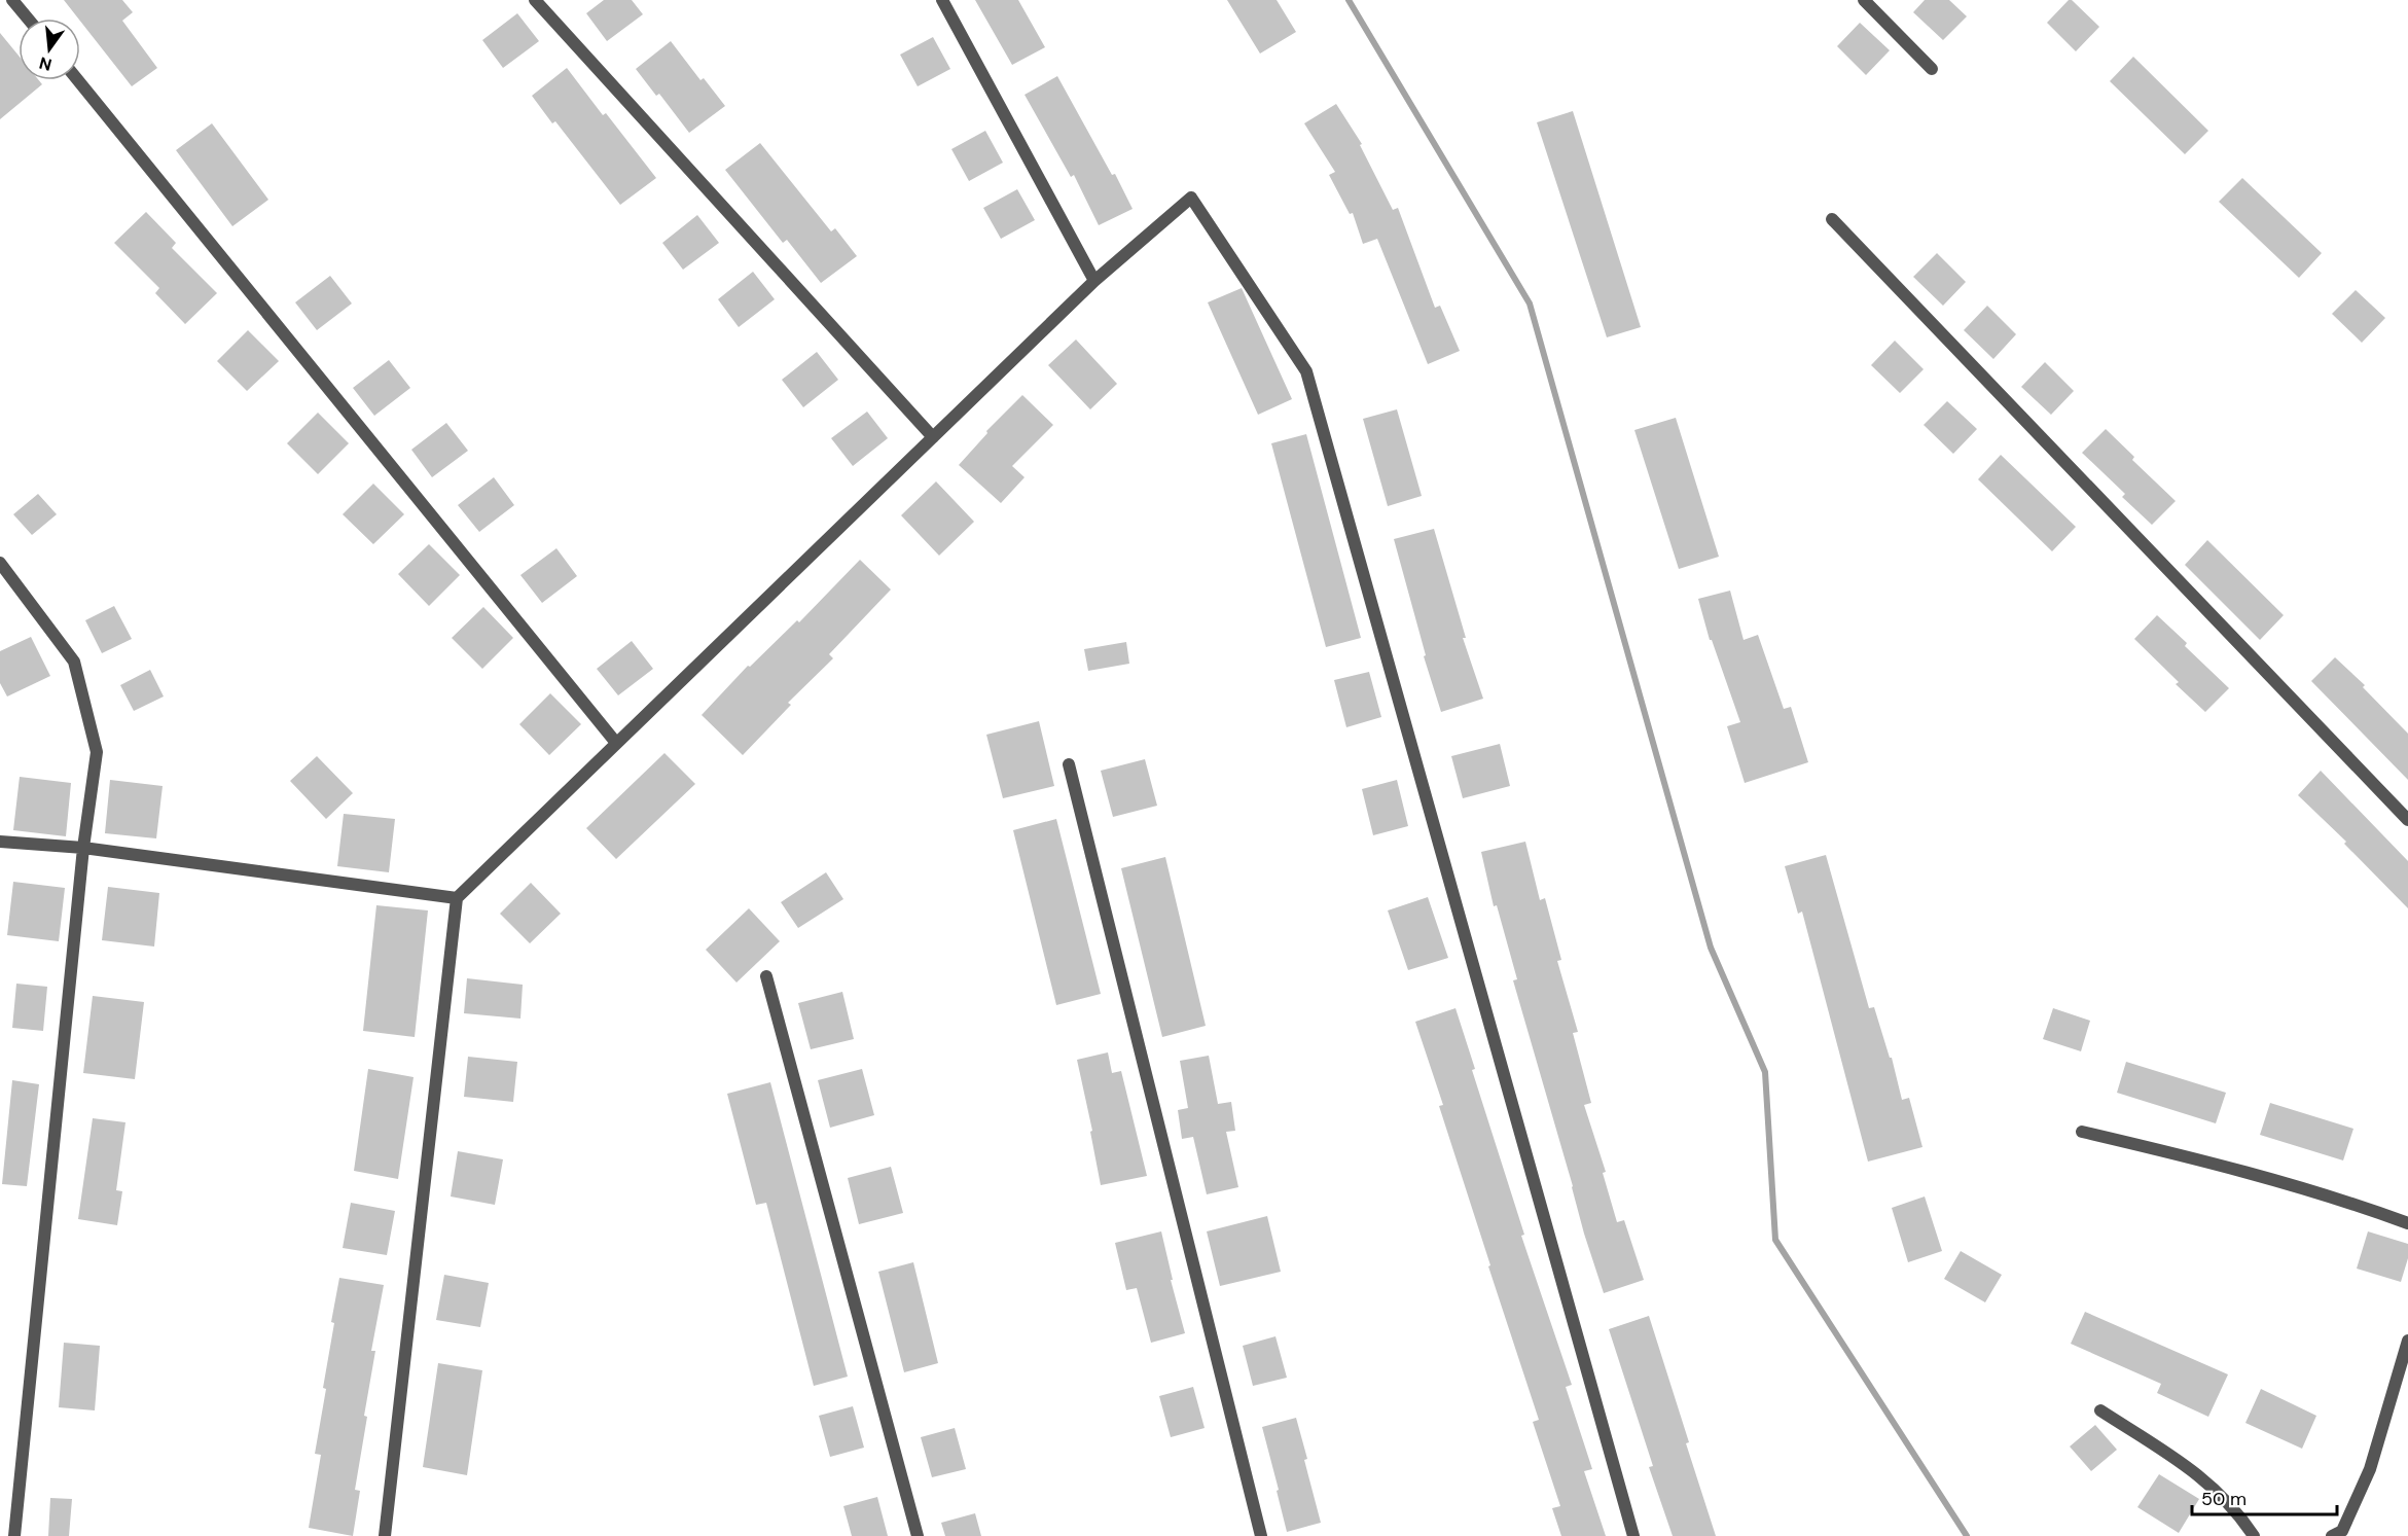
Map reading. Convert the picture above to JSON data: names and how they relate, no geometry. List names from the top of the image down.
{
  "scale_bar": "50 m",
  "north": "bottom"
}
